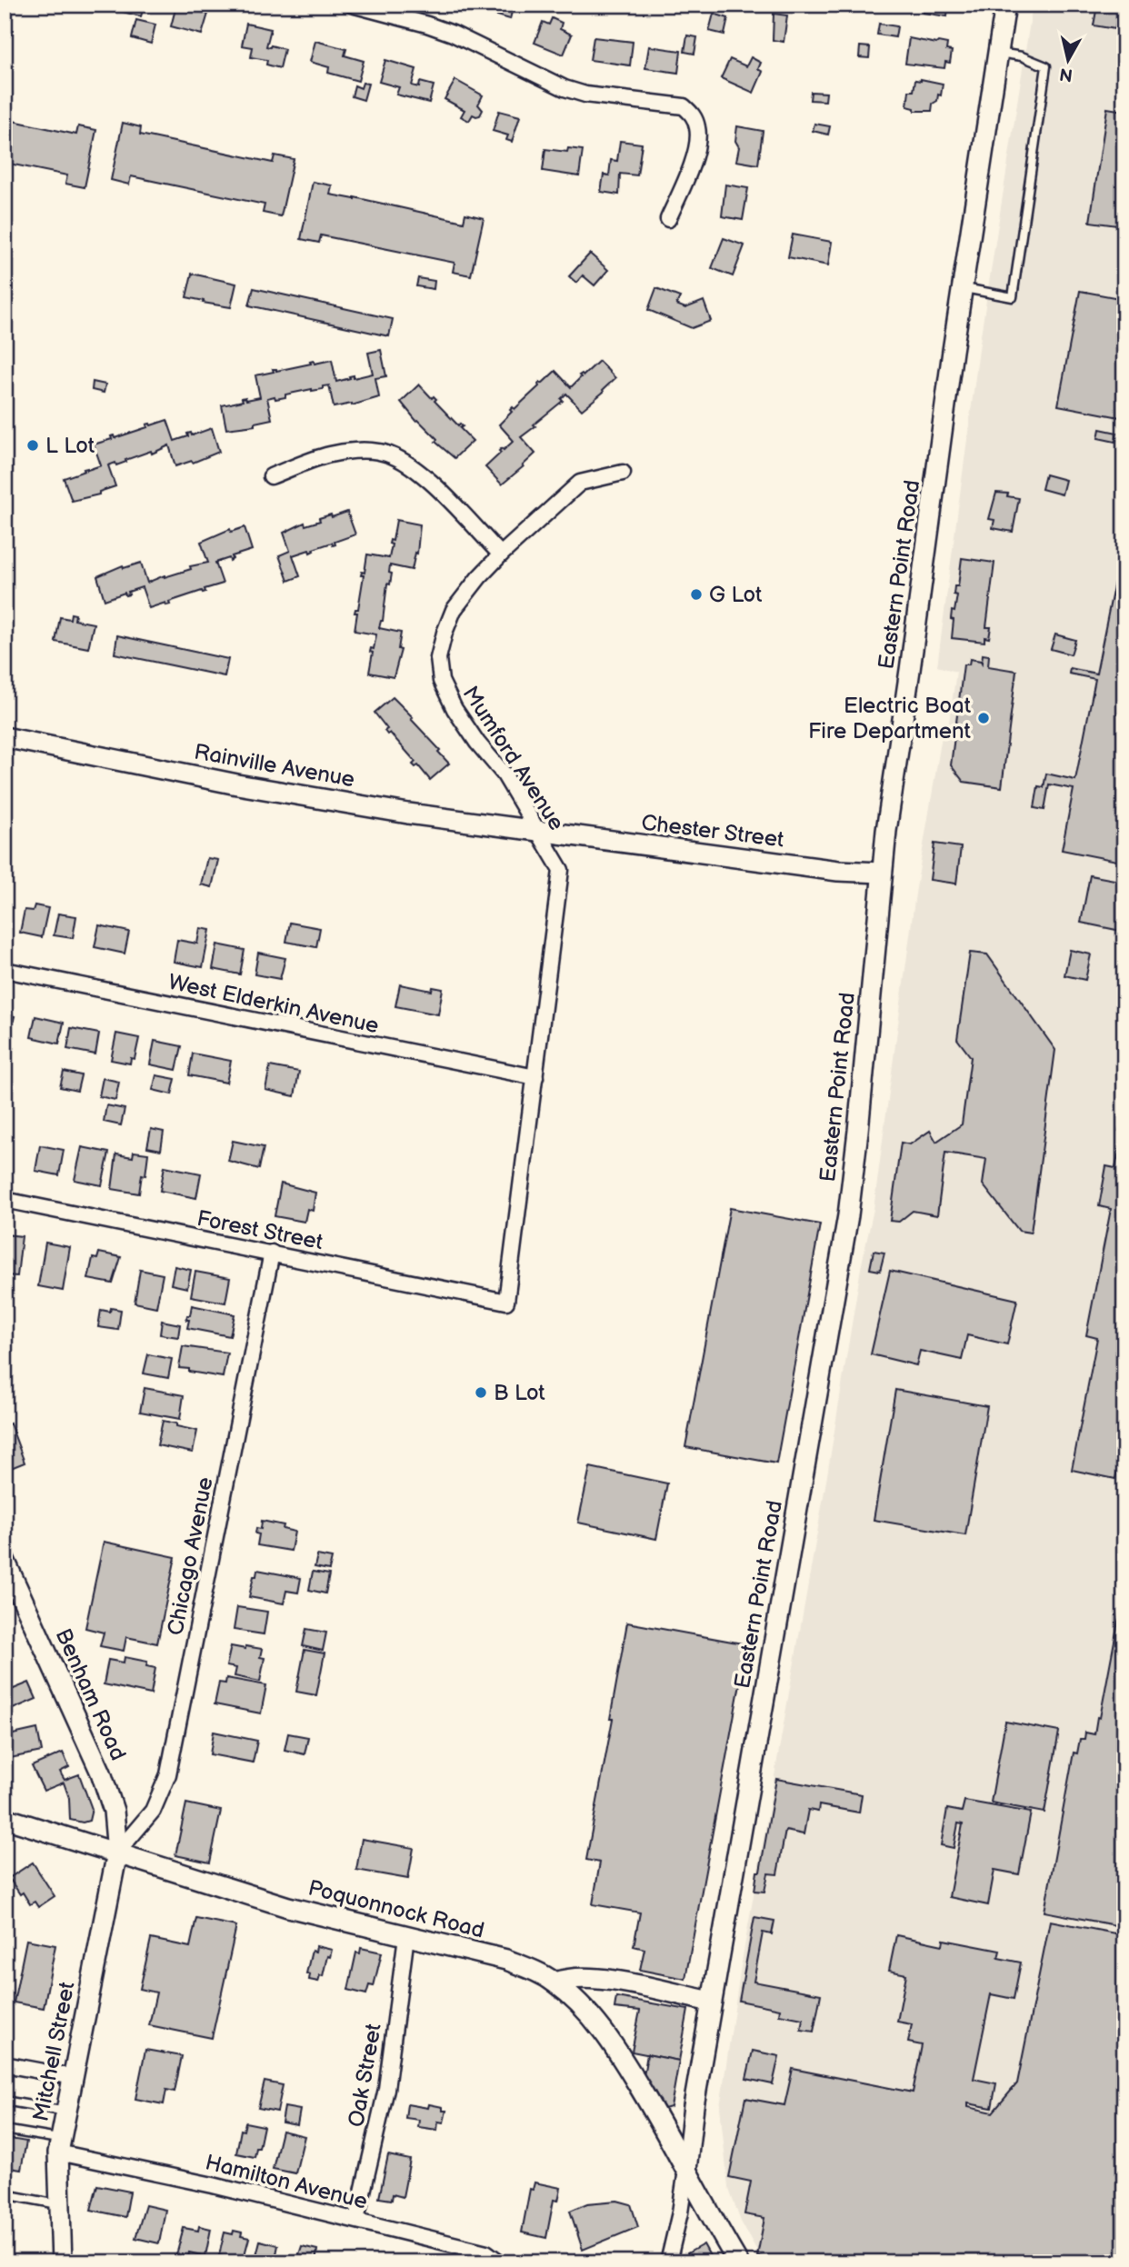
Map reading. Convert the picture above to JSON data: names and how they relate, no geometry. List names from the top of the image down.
{
  "streets": {
    "main road": [
      "Eastern Point Road",
      "Rainville Avenue",
      "Chester Street",
      "Benham Road",
      "Poquonnock Road",
      "Mitchell Street"
    ],
    "street": [
      "Mumford Avenue",
      "West Elderkin Avenue",
      "Forest Street",
      "Chicago Avenue",
      "Oak Street",
      "Hamilton Avenue"
    ]
  },
  "crossings": [
    ["Eastern Point Road", "Chester Street"],
    ["Eastern Point Road", "Poquonnock Road"],
    ["Mumford Avenue", "Rainville Avenue"],
    ["Mumford Avenue", "Chester Street"],
    ["Mumford Avenue", "West Elderkin Avenue"],
    ["Mumford Avenue", "Forest Street"],
    ["Rainville Avenue", "Chester Street"],
    ["Forest Street", "Chicago Avenue"],
    ["Chicago Avenue", "Benham Road"],
    ["Chicago Avenue", "Poquonnock Road"],
    ["Chicago Avenue", "Mitchell Street"],
    ["Benham Road", "Poquonnock Road"],
    ["Benham Road", "Mitchell Street"],
    ["Poquonnock Road", "Mitchell Street"],
    ["Poquonnock Road", "Oak Street"],
    ["Mitchell Street", "Hamilton Avenue"],
    ["Oak Street", "Hamilton Avenue"]
  ],
  "places": [
    "L Lot",
    "G Lot",
    "Electric Boat Fire Department",
    "B Lot"
  ],
  "north": "bottom"
}
